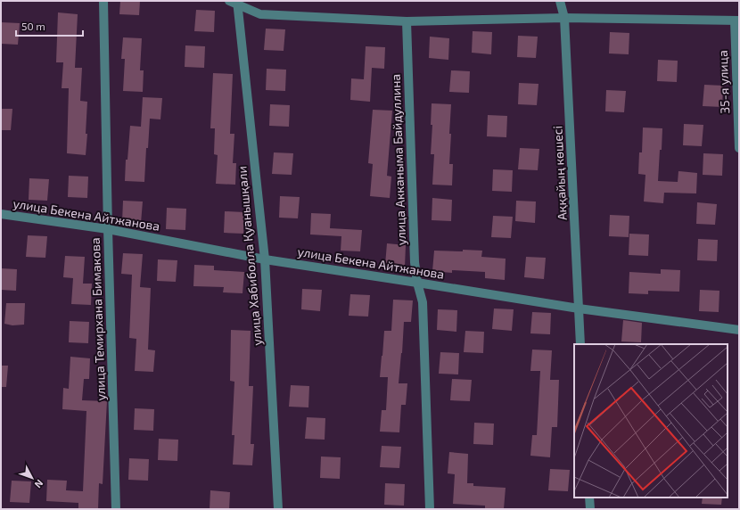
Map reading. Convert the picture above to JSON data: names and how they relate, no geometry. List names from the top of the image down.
{
  "streets": {
    "street": [
      "35-я улица",
      "улица Акканыма Байдуллина",
      "Аққайың көшесі",
      "улица Бекена Айтжанова",
      "улица Хабиболла Қуанышқали",
      "улица Темирхана Бимакова"
    ]
  },
  "crossings": [
    ["улица Акканыма Байдуллина", "улица Бекена Айтжанова"],
    ["Аққайың көшесі", "улица Бекена Айтжанова"],
    ["улица Бекена Айтжанова", "улица Хабиболла Қуанышқали"],
    ["улица Бекена Айтжанова", "улица Темирхана Бимакова"]
  ],
  "scale_bar": "50 m",
  "north": "bottom right"
}
